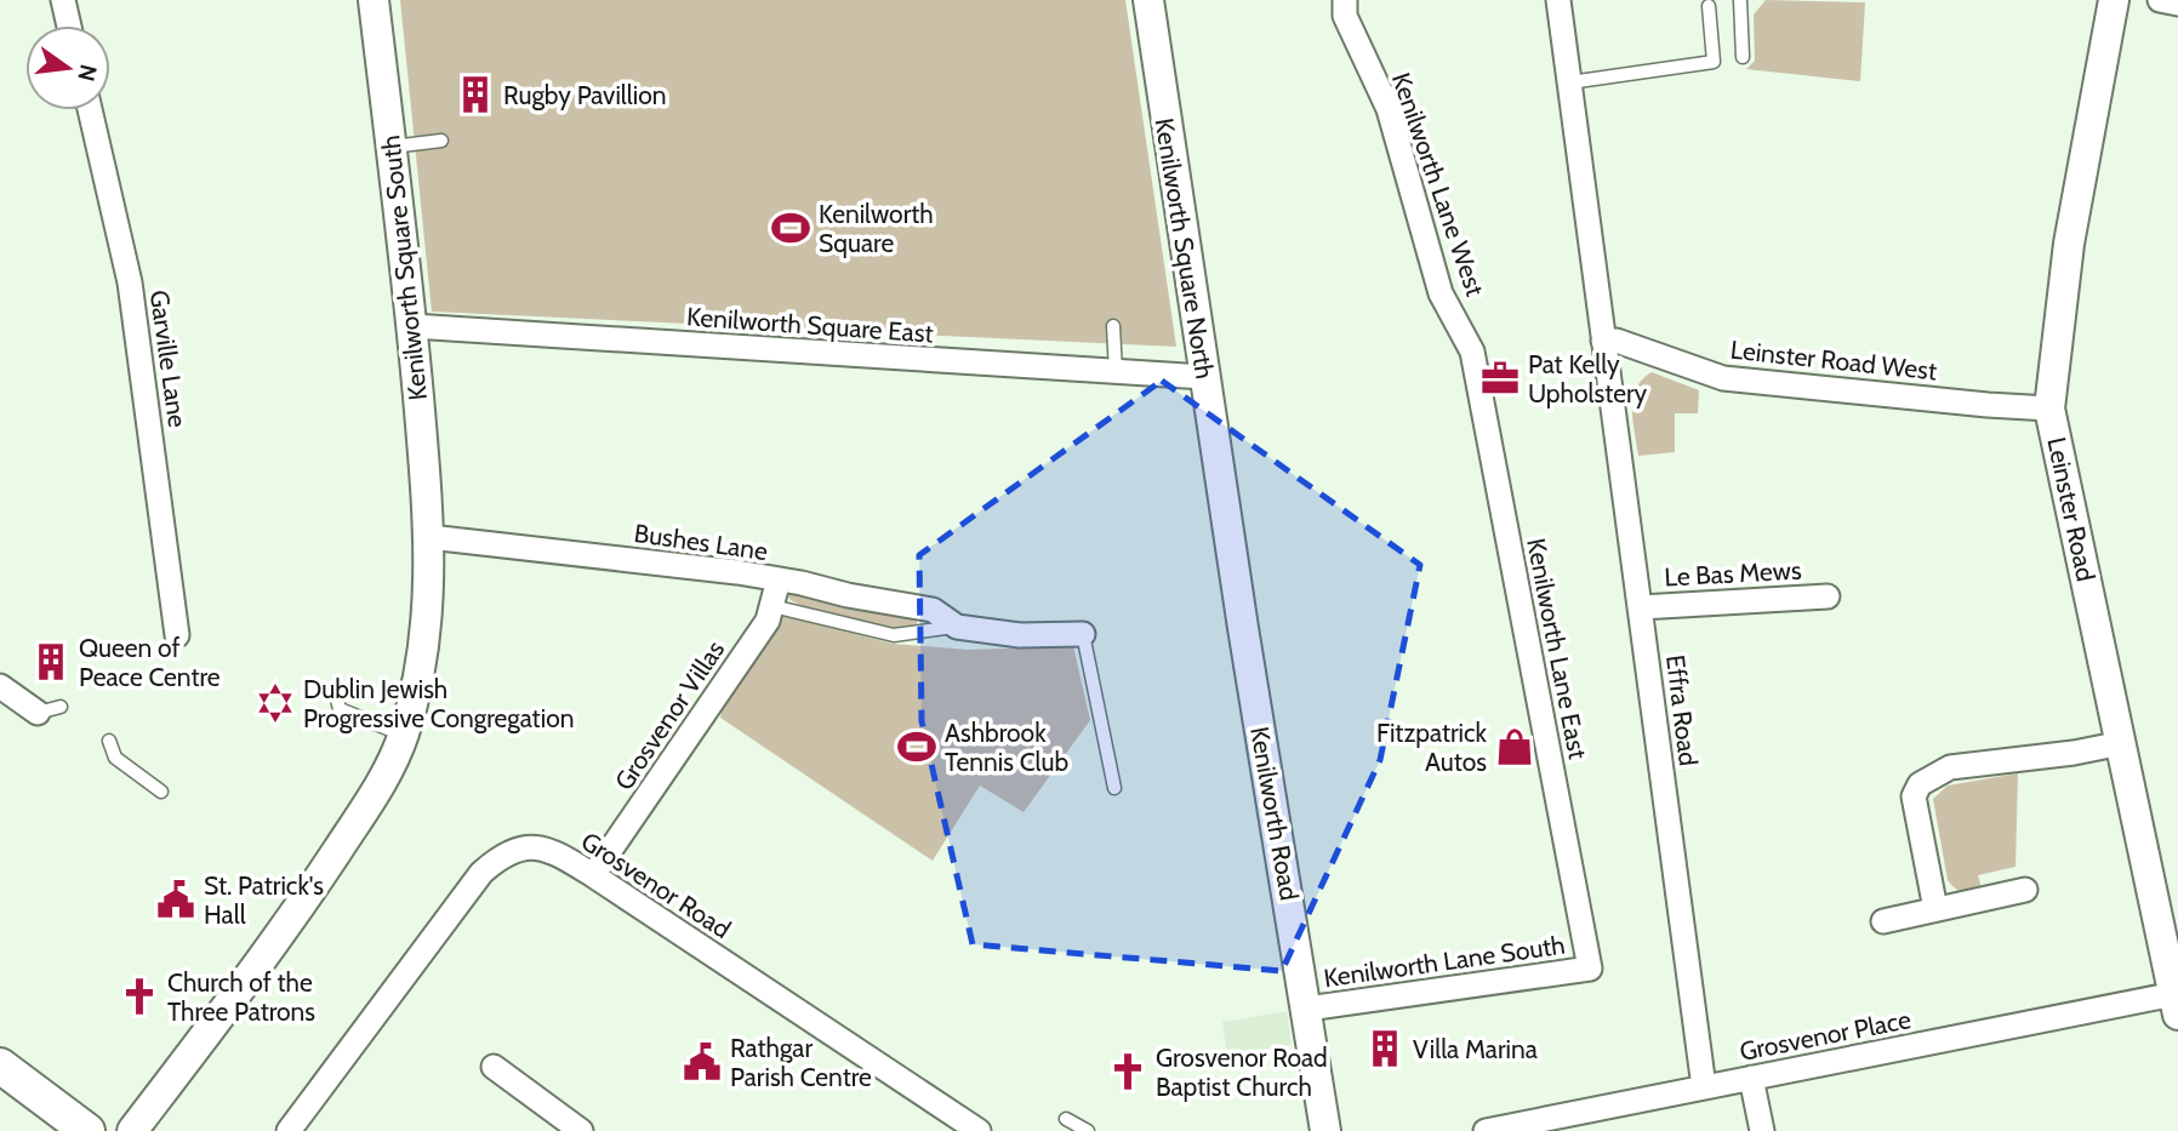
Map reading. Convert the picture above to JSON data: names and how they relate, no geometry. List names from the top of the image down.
{
  "streets": {
    "street": [
      "Kenilworth Lane West",
      "Kenilworth Square North",
      "Kenilworth Square South",
      "Kenilworth Square East",
      "Garville Lane",
      "Leinster Road West",
      "Leinster Road",
      "Bushes Lane",
      "Le Bas Mews",
      "Kenilworth Lane East",
      "Effra Road",
      "Grosvenor Villas",
      "Kenilworth Road",
      "Grosvenor Road",
      "Kenilworth Lane South",
      "Grosvenor Place"
    ]
  },
  "crossings": [
    ["Kenilworth Lane West", "Kenilworth Lane East"],
    ["Kenilworth Square North", "Kenilworth Square East"],
    ["Kenilworth Square North", "Kenilworth Road"],
    ["Kenilworth Square South", "Kenilworth Square East"],
    ["Kenilworth Square South", "Bushes Lane"],
    ["Leinster Road West", "Leinster Road"],
    ["Leinster Road West", "Effra Road"],
    ["Leinster Road", "Grosvenor Place"],
    ["Bushes Lane", "Grosvenor Villas"],
    ["Le Bas Mews", "Effra Road"],
    ["Kenilworth Lane East", "Kenilworth Lane South"],
    ["Effra Road", "Grosvenor Place"],
    ["Grosvenor Villas", "Grosvenor Road"],
    ["Kenilworth Road", "Kenilworth Lane South"]
  ],
  "places": {
    "building": ["Rugby Pavillion", "Queen of Peace Centre", "Villa Marina"],
    "sports": ["Kenilworth Square", "Ashbrook Tennis Club"],
    "office": ["Pat Kelly Upholstery"],
    "synagogue": ["Dublin Jewish Progressive Congregation"],
    "shop": ["Fitzpatrick Autos"],
    "public building": ["St. Patrick's Hall", "Rathgar Parish Centre"],
    "church": ["Church of the Three Patrons", "Grosvenor Road Baptist Church"]
  },
  "north": "right"
}
